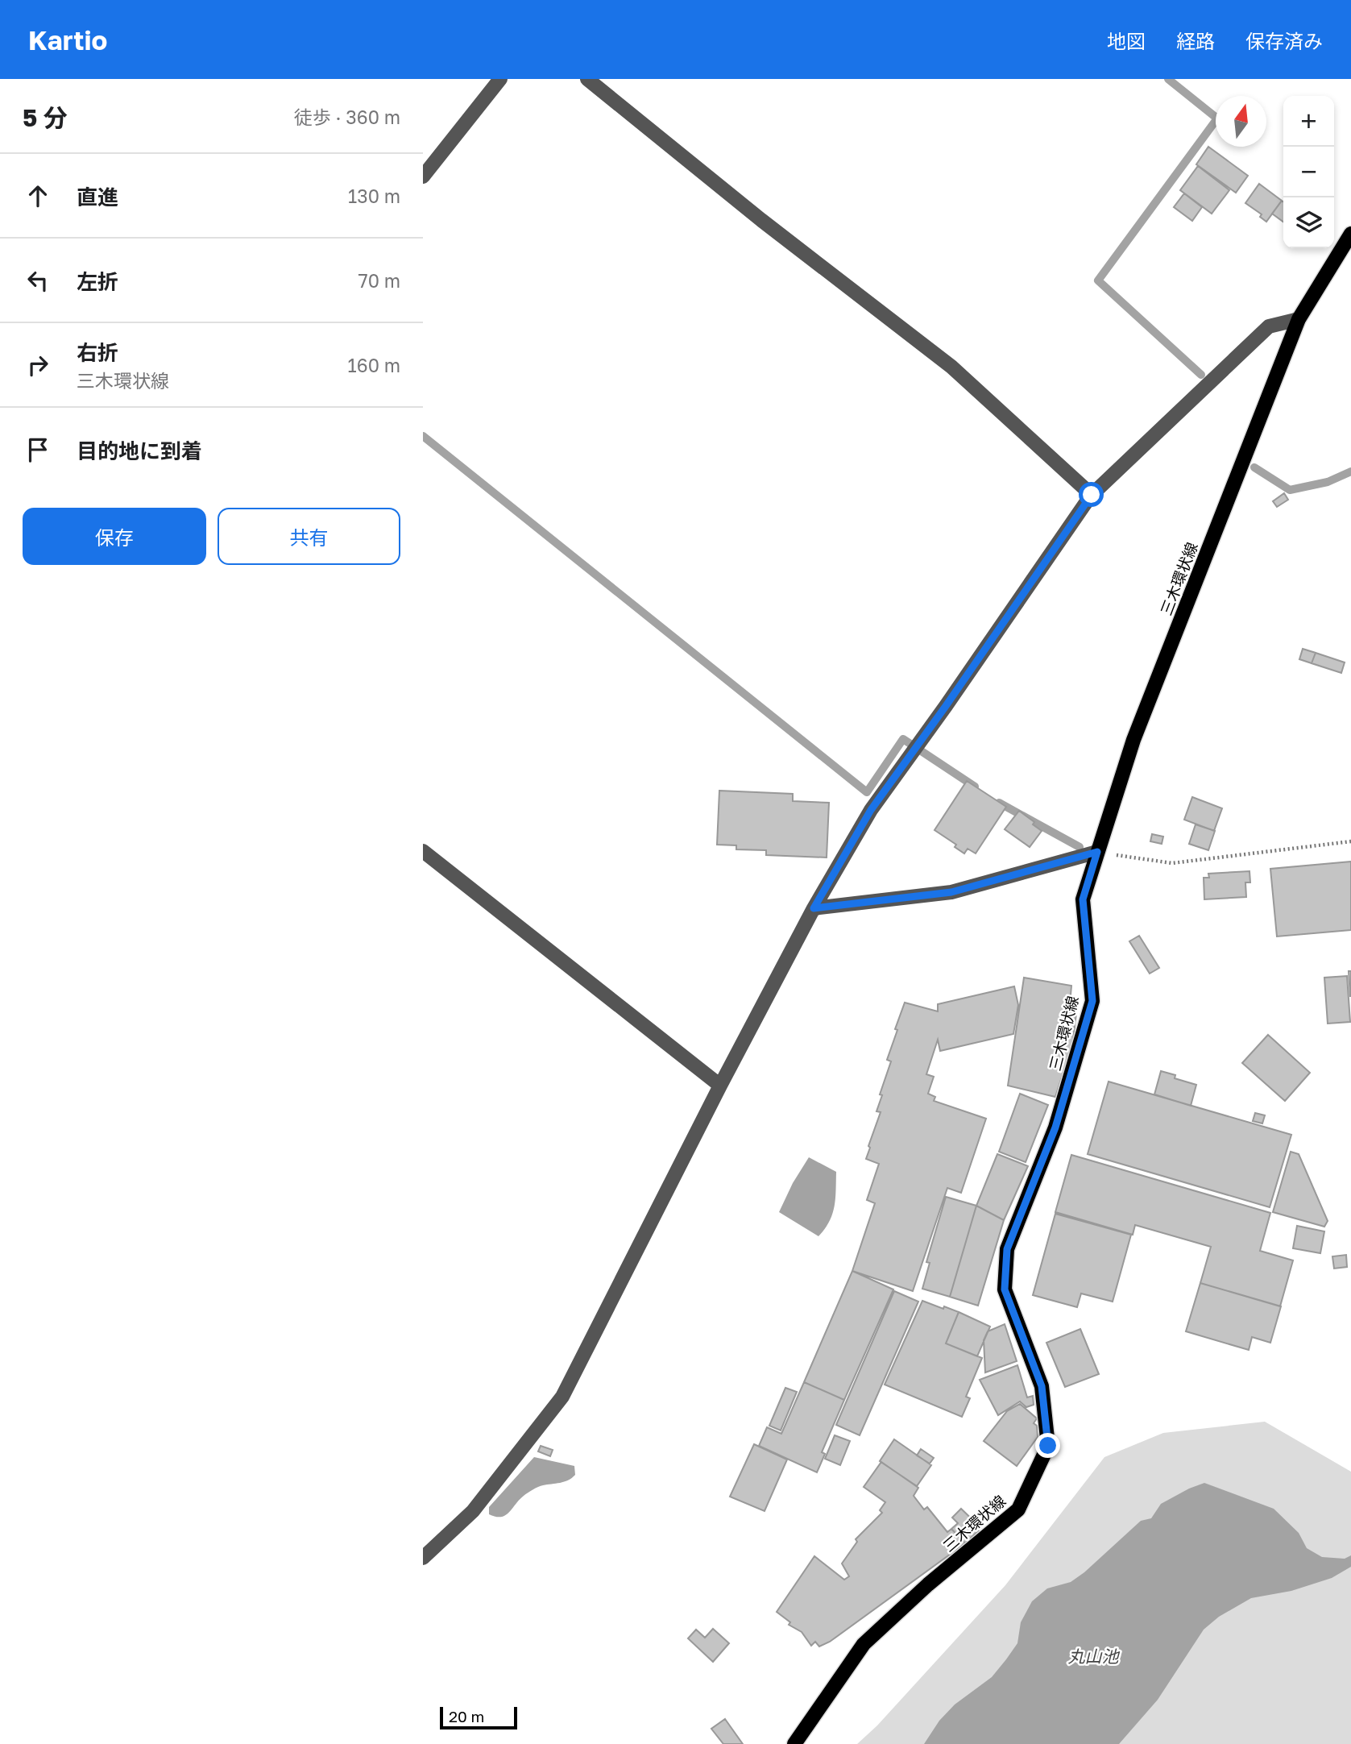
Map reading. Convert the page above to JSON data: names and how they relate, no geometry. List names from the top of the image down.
{
  "streets": {
    "main road": ["三木環状線"]
  },
  "water": ["丸山池"],
  "scale_bar": "20 m",
  "north": "top",
  "page": {
    "header": "Kartio",
    "nav": ["地図", "経路", "保存済み"],
    "heading": ["5 分", "徒歩 · 360 m"],
    "map_buttons": ["+", "−"],
    "list": [
      ["直進", "130 m"],
      ["左折", "70 m"],
      ["右折", "三木環状線", "160 m"],
      "目的地に到着"
    ],
    "buttons": ["保存", "共有"],
    "scale": "20 m"
  }
}
